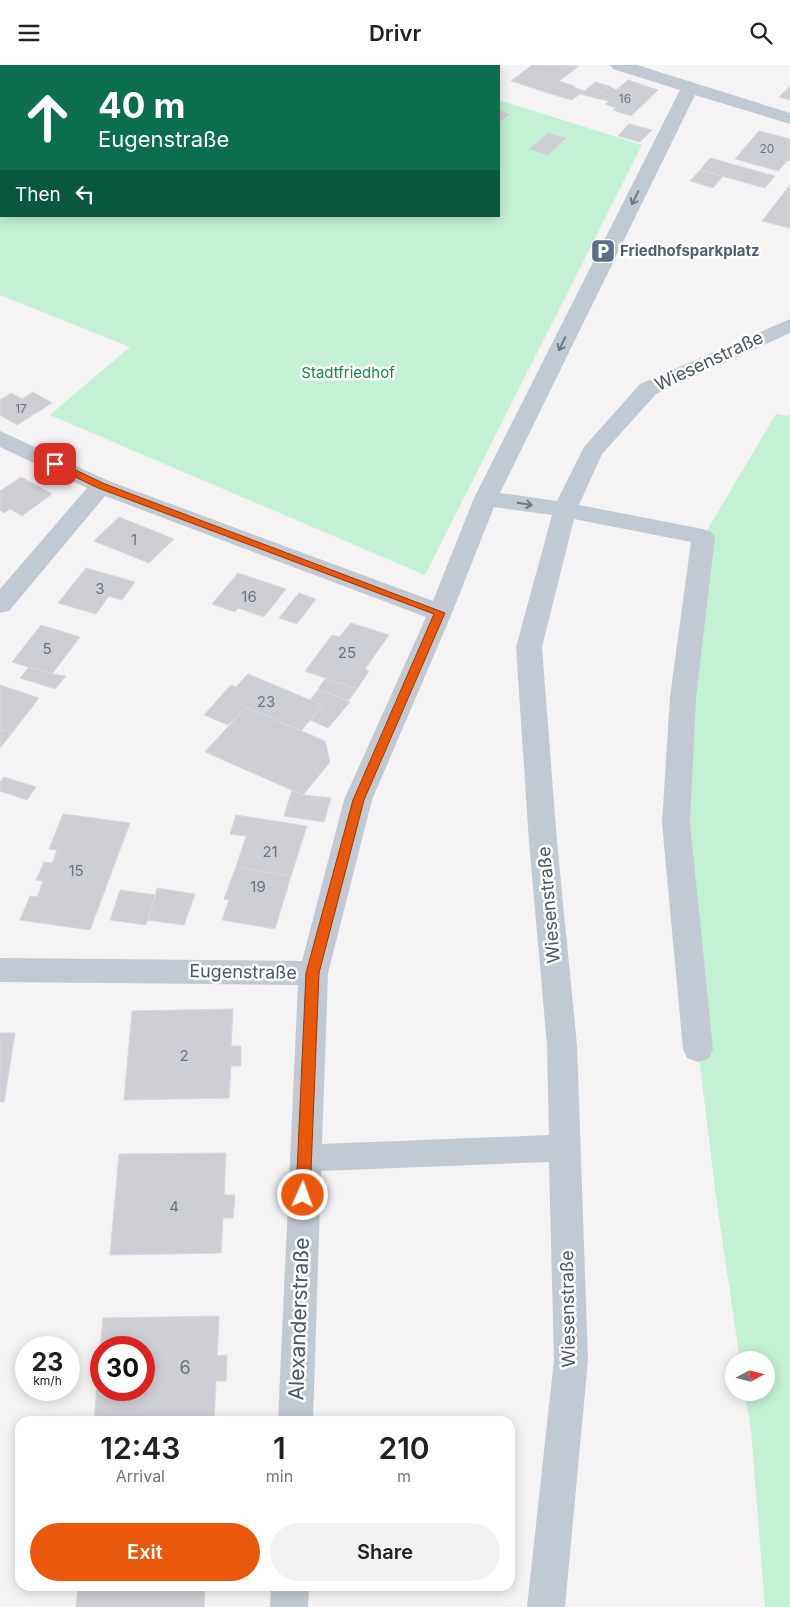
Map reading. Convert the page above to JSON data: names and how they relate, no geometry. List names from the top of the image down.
{
  "streets": {
    "street": ["Wiesenstraße", "Eugenstraße", "Alexanderstraße"]
  },
  "crossings": [
    ["Eugenstraße", "Alexanderstraße"]
  ],
  "one_way": ["Eugenstraße"],
  "parks": ["Stadtfriedhof"],
  "places": {
    "parking": ["Friedhofsparkplatz"]
  },
  "house_numbers": [
    "16",
    "20",
    "17",
    "1",
    "3",
    "16",
    "5",
    "25",
    "23",
    "21",
    "15",
    "19",
    "2",
    "4",
    "6"
  ],
  "north": "right",
  "page": {
    "header": "Drivr",
    "turn": ["40 m", "Eugenstraße"],
    "then": "Then",
    "speed": "23 km/h",
    "limit": "30",
    "eta": [
      "12:43",
      "Arrival",
      "1",
      "min",
      "210",
      "m"
    ],
    "buttons": ["Exit", "Share"]
  }
}
